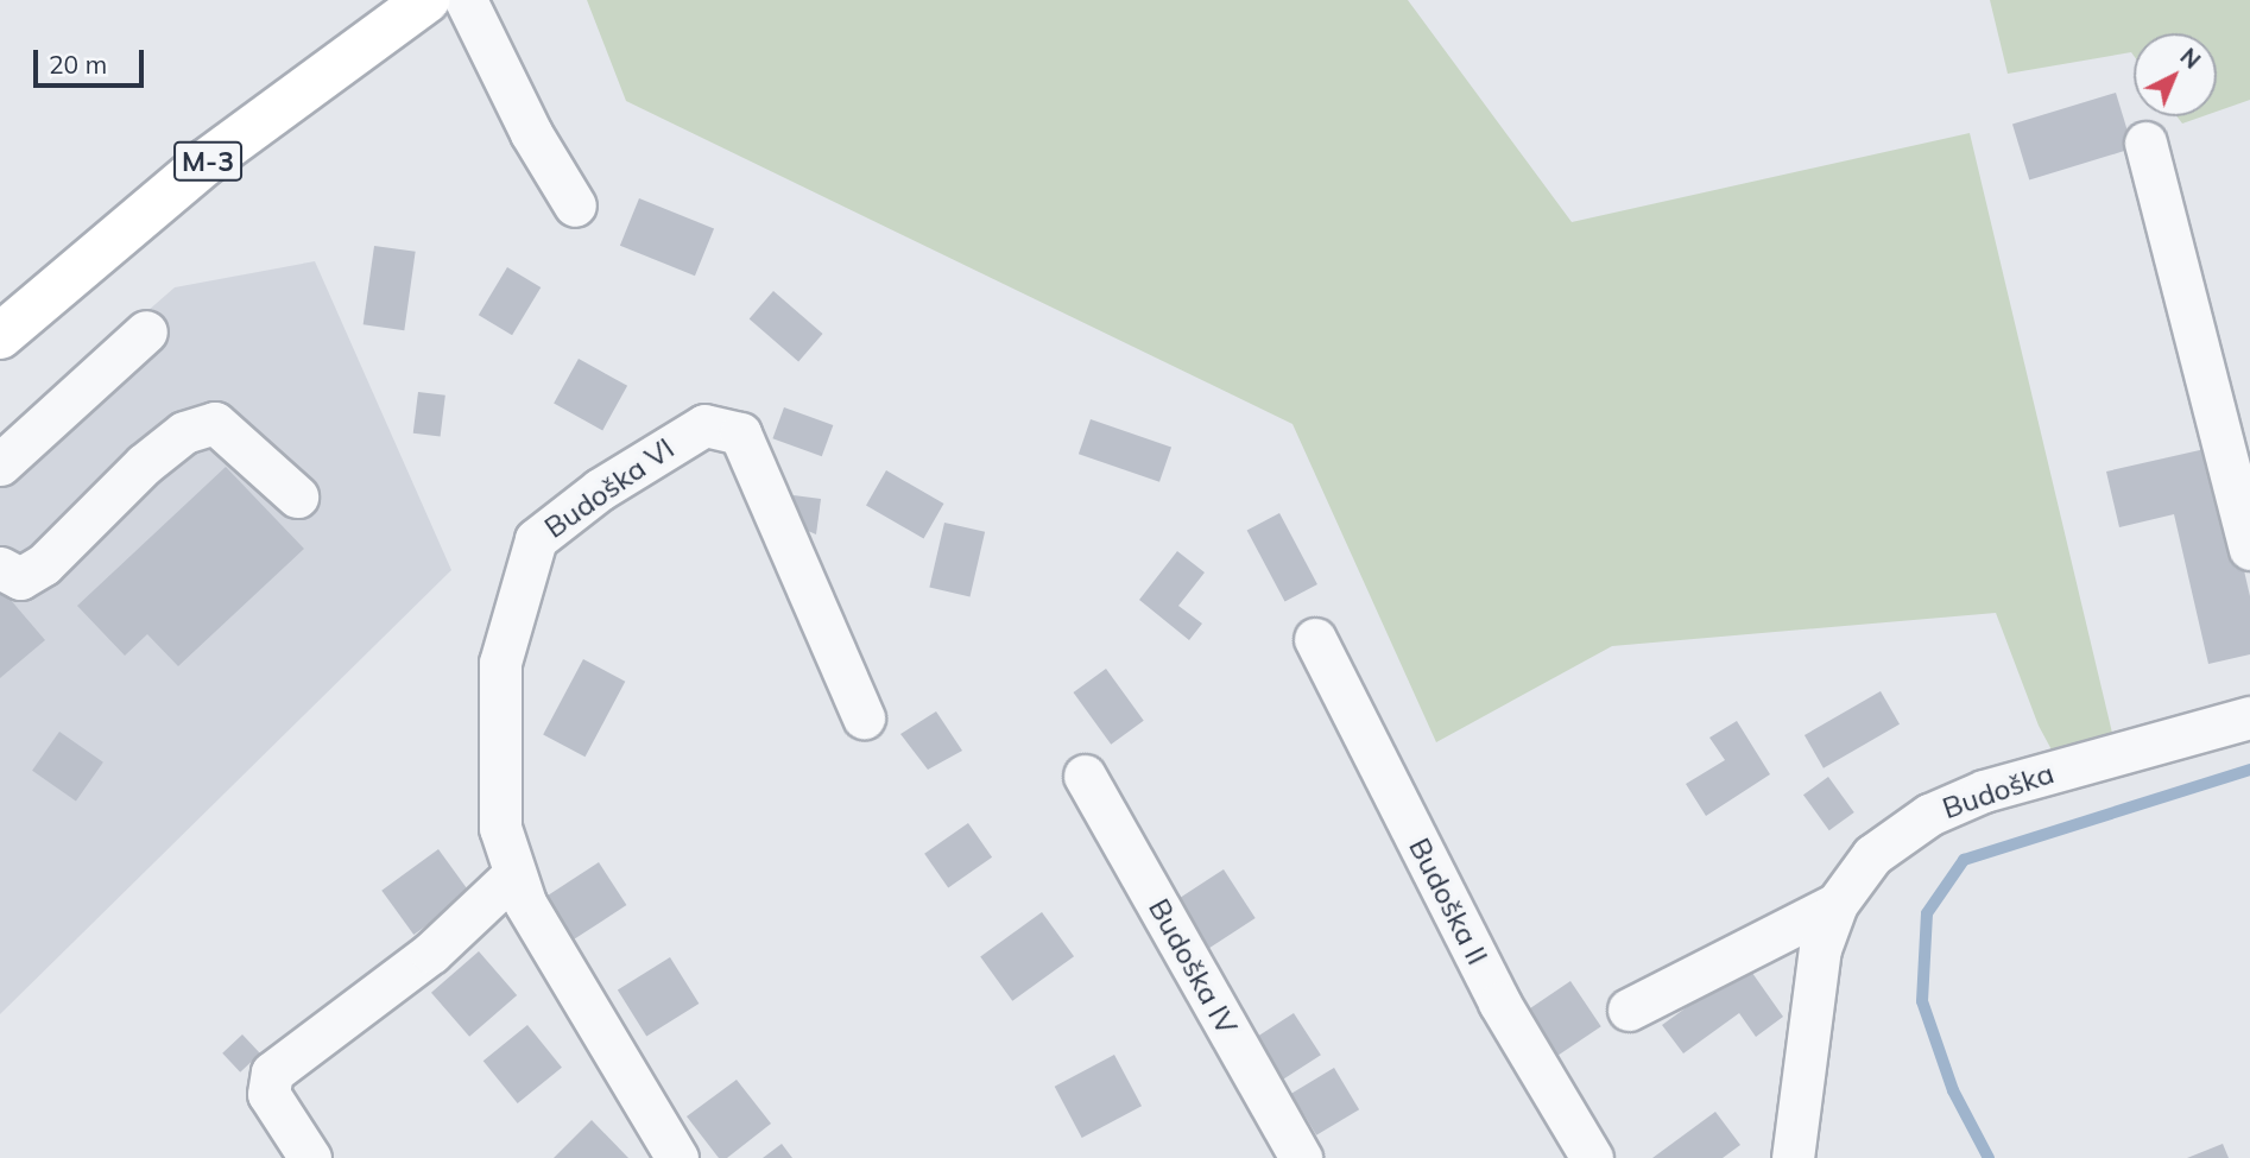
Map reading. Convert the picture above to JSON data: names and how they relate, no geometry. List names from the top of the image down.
{
  "streets": {
    "main road": ["M-3"],
    "street": [
      "Budoška VI",
      "Budoška",
      "Budoška II",
      "Budoška IV"
    ]
  },
  "scale_bar": "20 m",
  "north": "top right"
}
